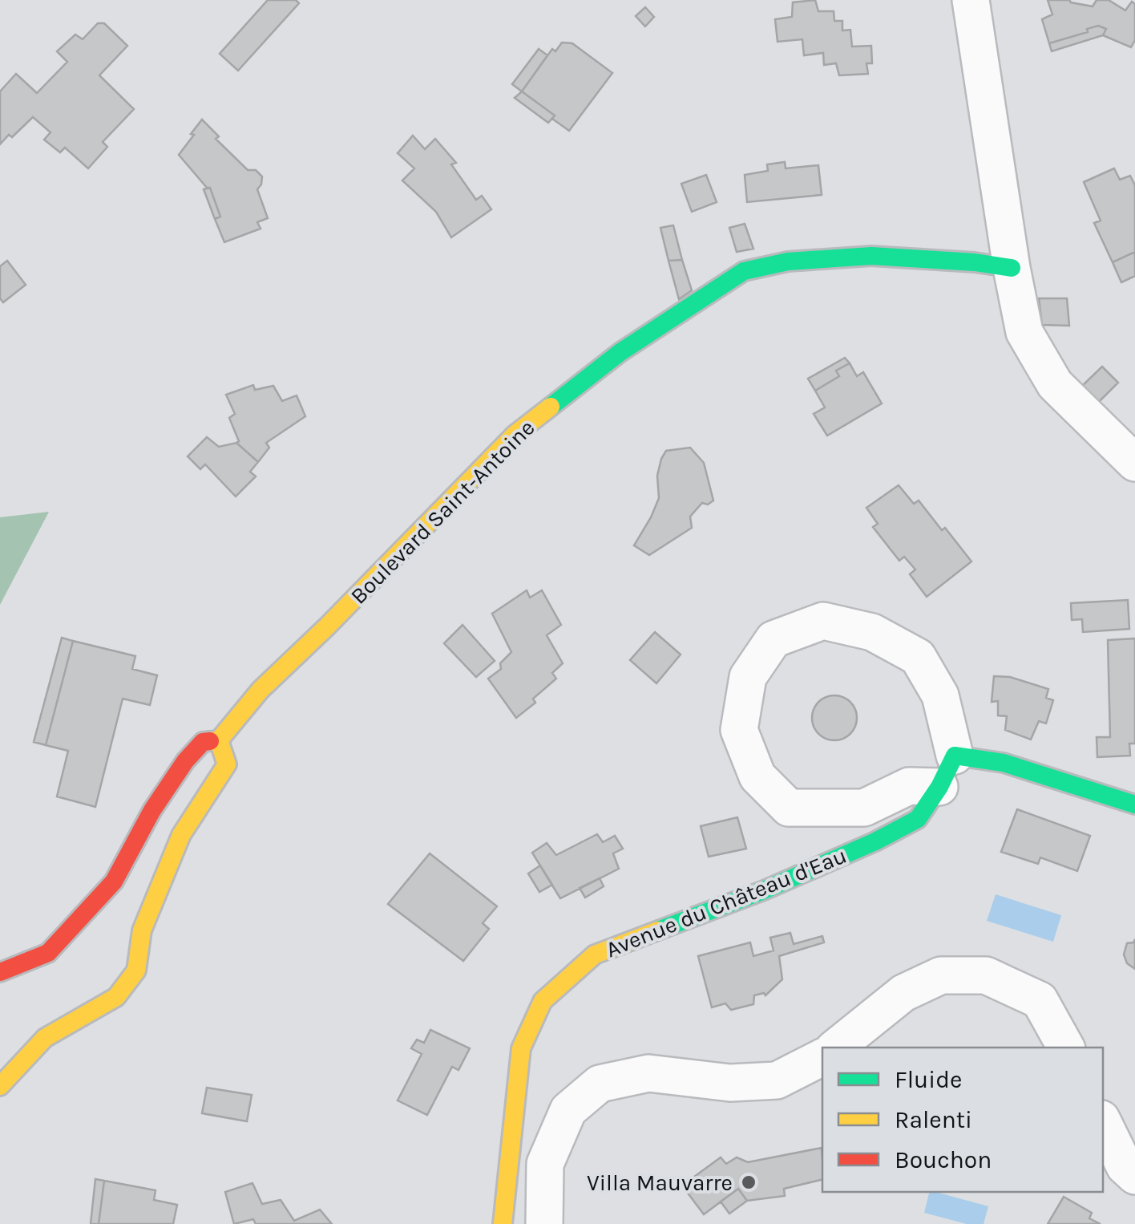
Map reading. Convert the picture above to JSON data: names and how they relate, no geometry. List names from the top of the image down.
{
  "streets": {
    "street": ["Boulevard Saint-Antoine", "Avenue du Château d'Eau"]
  },
  "places": ["Villa Mauvarre"],
  "legend": ["Fluide", "Ralenti", "Bouchon"]
}
